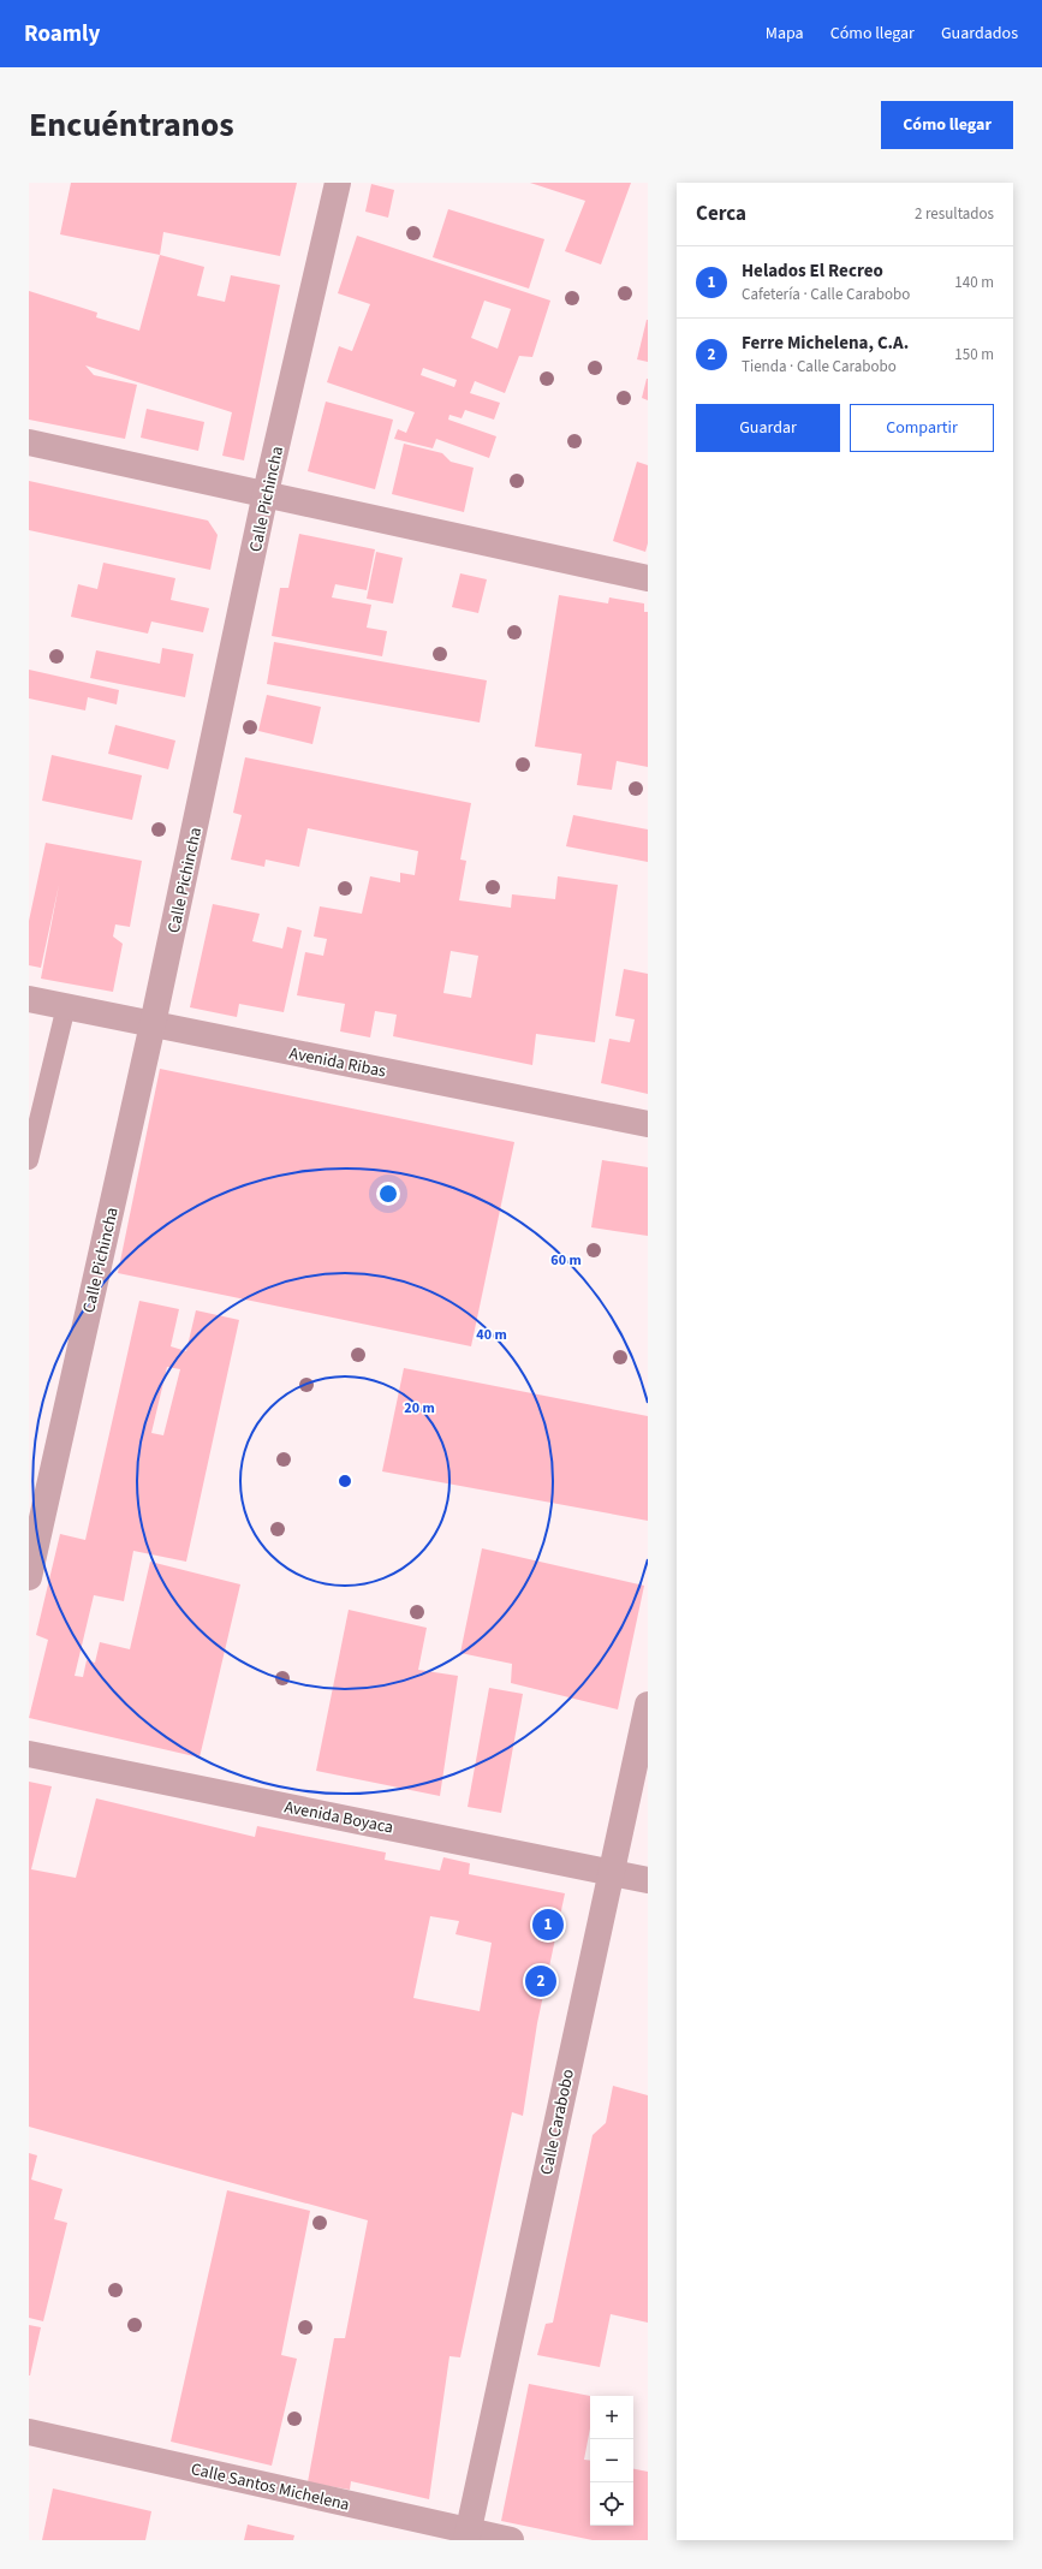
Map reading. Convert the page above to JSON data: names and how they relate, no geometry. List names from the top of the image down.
{
  "streets": {
    "street": [
      "Calle Pichincha",
      "Avenida Ribas",
      "Avenida Boyaca",
      "Calle Carabobo",
      "Calle Santos Michelena"
    ]
  },
  "crossings": [
    ["Calle Pichincha", "Avenida Ribas"],
    ["Avenida Boyaca", "Calle Carabobo"],
    ["Calle Carabobo", "Calle Santos Michelena"]
  ],
  "page": {
    "header": "Roamly",
    "nav": ["Mapa", "Cómo llegar", "Guardados"],
    "title": "Encuéntranos",
    "buttons": [
      "Cómo llegar",
      ["Guardar", "Compartir"]
    ],
    "heading": ["Cerca", "2 resultados"],
    "list": [
      {
        "mark": "1",
        "name": "Helados El Recreo",
        "note": "Cafetería · Calle Carabobo",
        "value": "140 m"
      },
      {
        "mark": "2",
        "name": "Ferre Michelena, C.A.",
        "note": "Tienda · Calle Carabobo",
        "value": "150 m"
      }
    ],
    "pins": ["1", "2"],
    "map_buttons": ["+", "−"]
  },
  "rings": ["60 m", "40 m", "20 m"]
}
